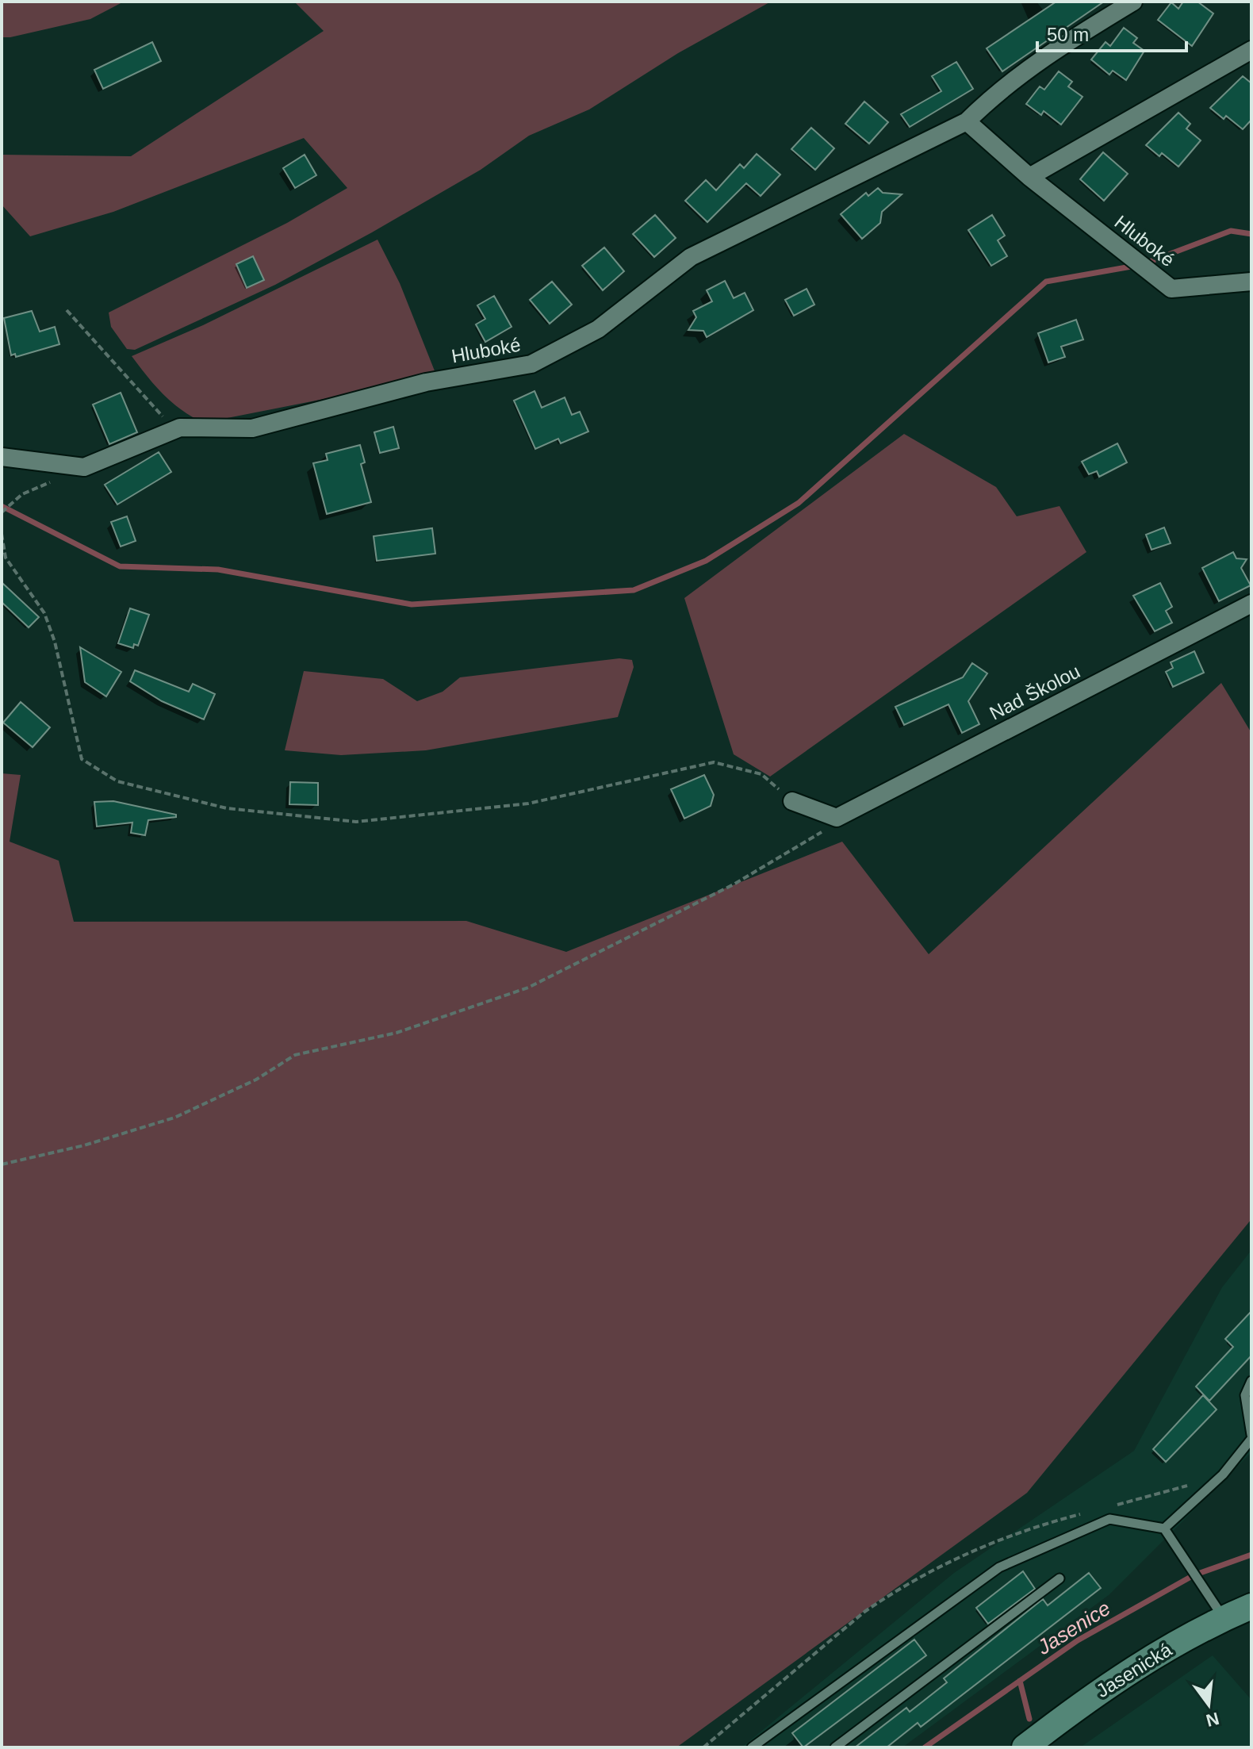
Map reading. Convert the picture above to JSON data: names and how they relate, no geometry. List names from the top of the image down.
{
  "streets": {
    "street": ["Hluboké", "Nad Školou", "Jasenická"]
  },
  "water": ["Jasenice"],
  "scale_bar": "50 m",
  "north": "bottom"
}
